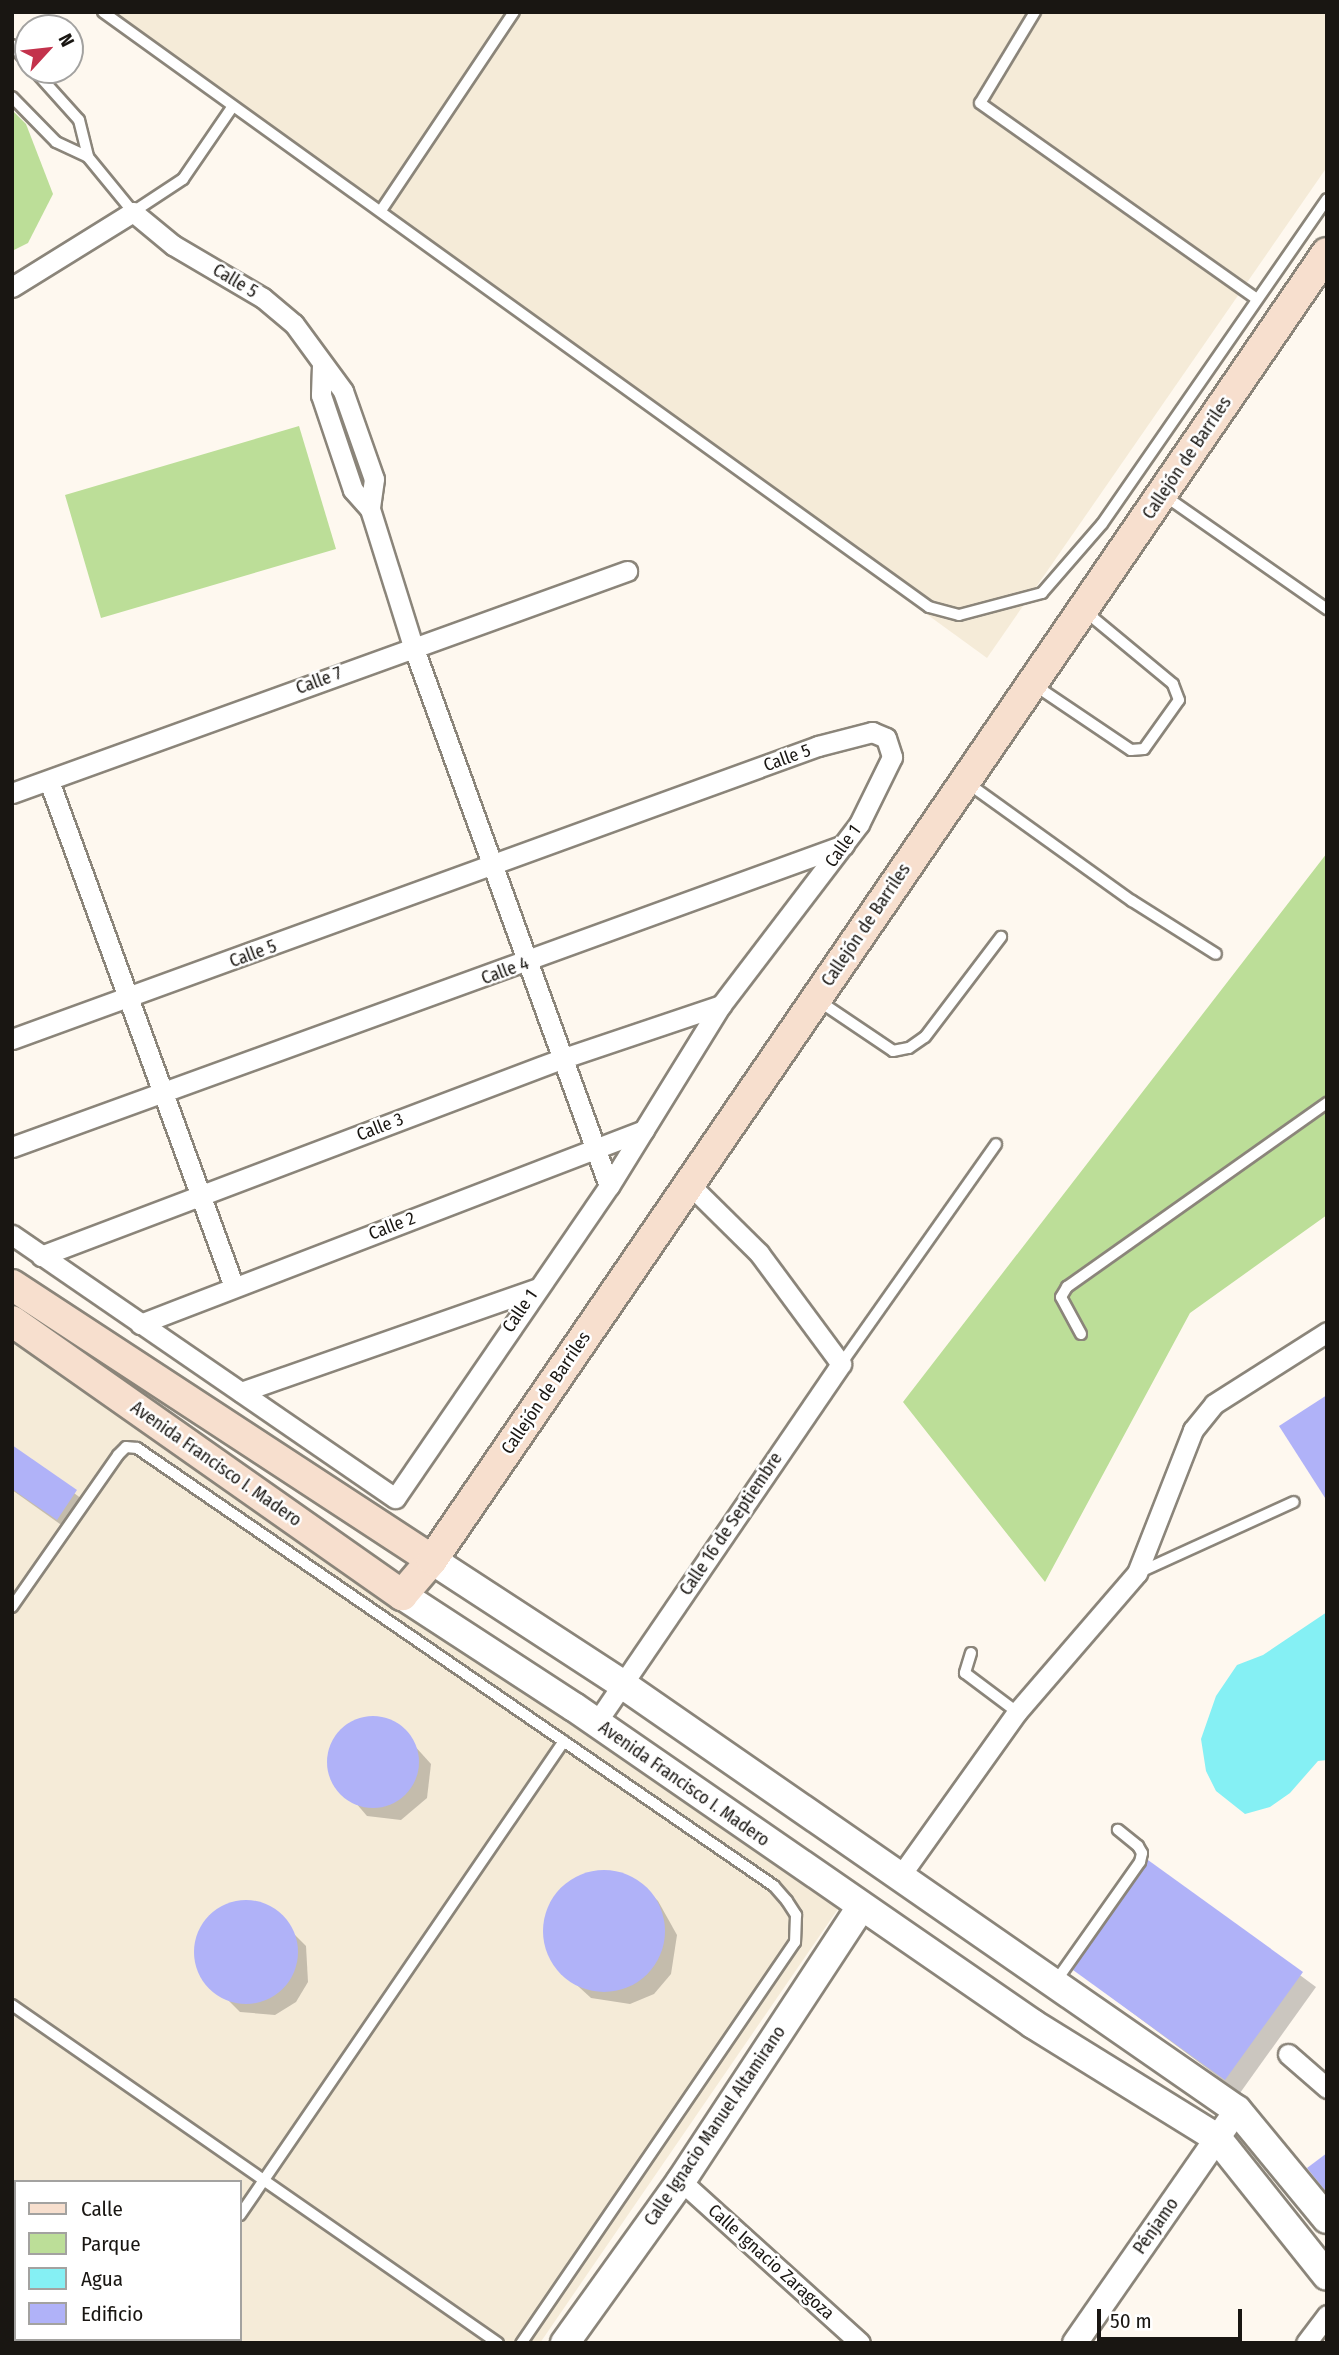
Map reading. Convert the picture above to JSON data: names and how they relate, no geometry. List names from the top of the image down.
{
  "streets": {
    "main road": ["Callejón de Barriles", "Avenida Francisco I. Madero", "Calle Ignacio Manuel Altamirano"],
    "street": [
      "Calle 5",
      "Calle 7",
      "Calle 1",
      "Calle 4",
      "Calle 3",
      "Calle 2",
      "Calle 16 de Septiembre",
      "Pénjamo",
      "Calle Ignacio Zaragoza"
    ]
  },
  "crossings": [
    ["Calle 5", "Calle 7"],
    ["Calle 5", "Calle 1"],
    ["Calle 5", "Calle 4"],
    ["Calle 5", "Calle 3"],
    ["Calle 5", "Calle 2"],
    ["Callejón de Barriles", "Avenida Francisco I. Madero"],
    ["Calle 1", "Calle 4"],
    ["Calle 1", "Calle 3"],
    ["Calle 1", "Calle 2"],
    ["Avenida Francisco I. Madero", "Calle 16 de Septiembre"],
    ["Avenida Francisco I. Madero", "Calle Ignacio Manuel Altamirano"],
    ["Avenida Francisco I. Madero", "Pénjamo"],
    ["Calle Ignacio Manuel Altamirano", "Calle Ignacio Zaragoza"]
  ],
  "legend": [
    "Calle",
    "Parque",
    "Agua",
    "Edificio"
  ],
  "scale_bar": "50 m",
  "north": "top right"
}
